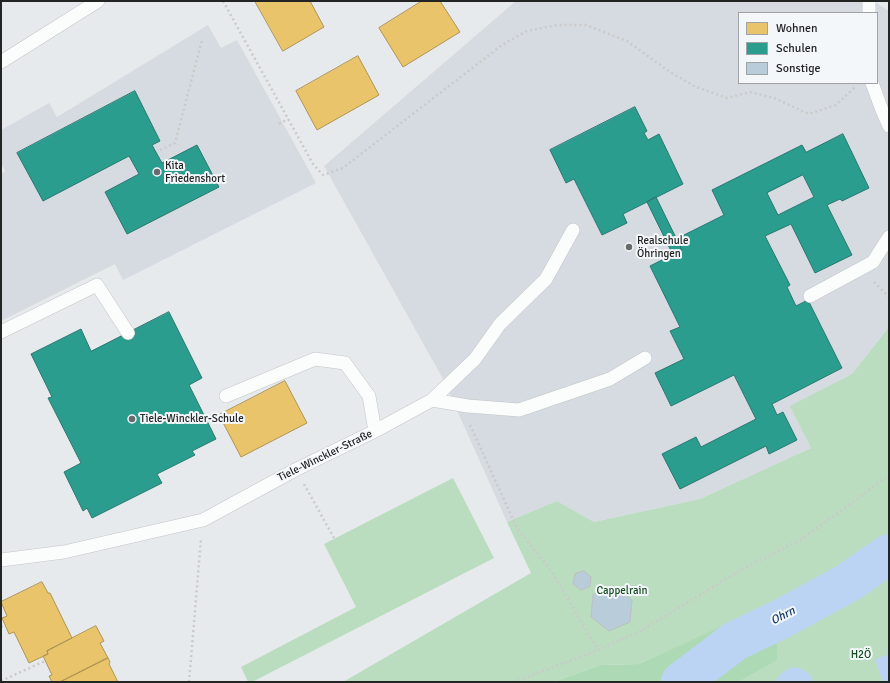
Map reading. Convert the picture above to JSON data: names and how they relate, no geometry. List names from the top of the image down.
{
  "streets": {
    "lane": ["Tiele-Winckler-Straße"]
  },
  "water": ["Ohrn"],
  "parks": ["Cappelrain", "H2Ö"],
  "places": ["Kita Friedenshort", "Realschule Öhringen", "Tiele-Winckler-Schule"],
  "legend": ["Wohnen", "Schulen", "Sonstige"]
}
